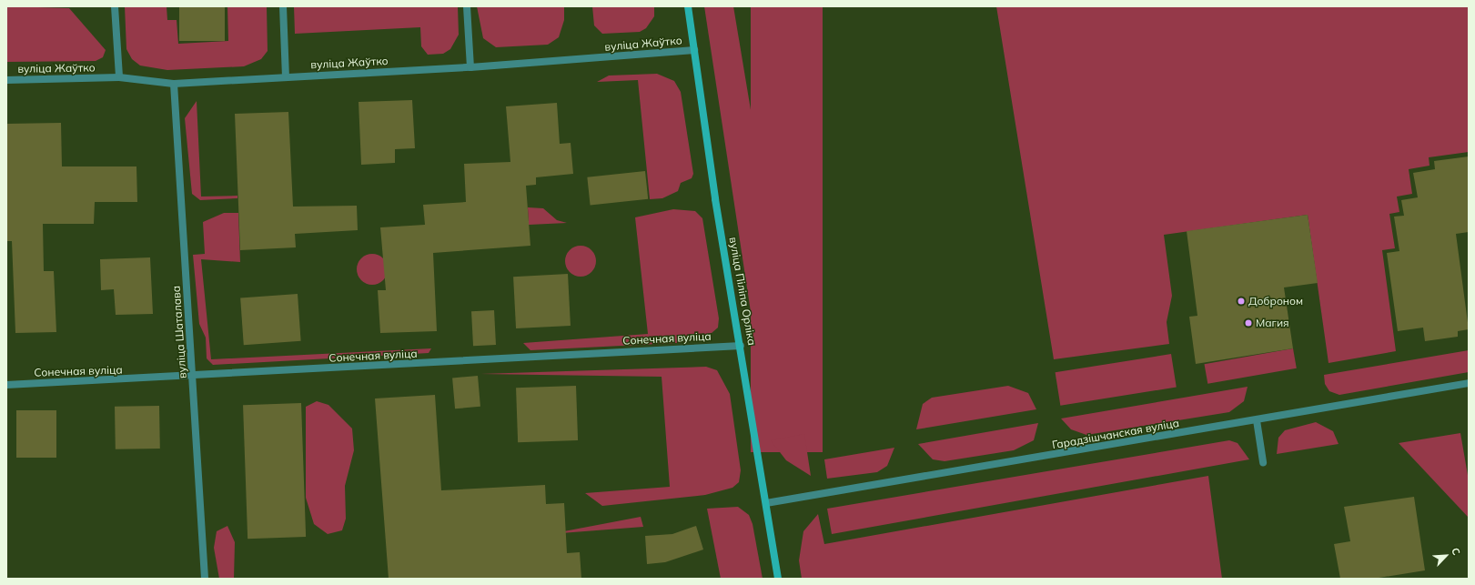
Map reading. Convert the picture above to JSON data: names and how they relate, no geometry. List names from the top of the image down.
{
  "streets": {
    "street": [
      "вуліца Жаўтко",
      "вуліца Піліпа Орліка",
      "вуліца Шаталава",
      "Сонечная вуліца",
      "Гарадзішчанская вуліца"
    ]
  },
  "crossings": [
    ["вуліца Жаўтко", "вуліца Піліпа Орліка"],
    ["вуліца Жаўтко", "вуліца Шаталава"],
    ["вуліца Піліпа Орліка", "Сонечная вуліца"],
    ["вуліца Піліпа Орліка", "Гарадзішчанская вуліца"],
    ["вуліца Шаталава", "Сонечная вуліца"]
  ],
  "places": ["Доброном", "Магия"],
  "north": "top right"
}
